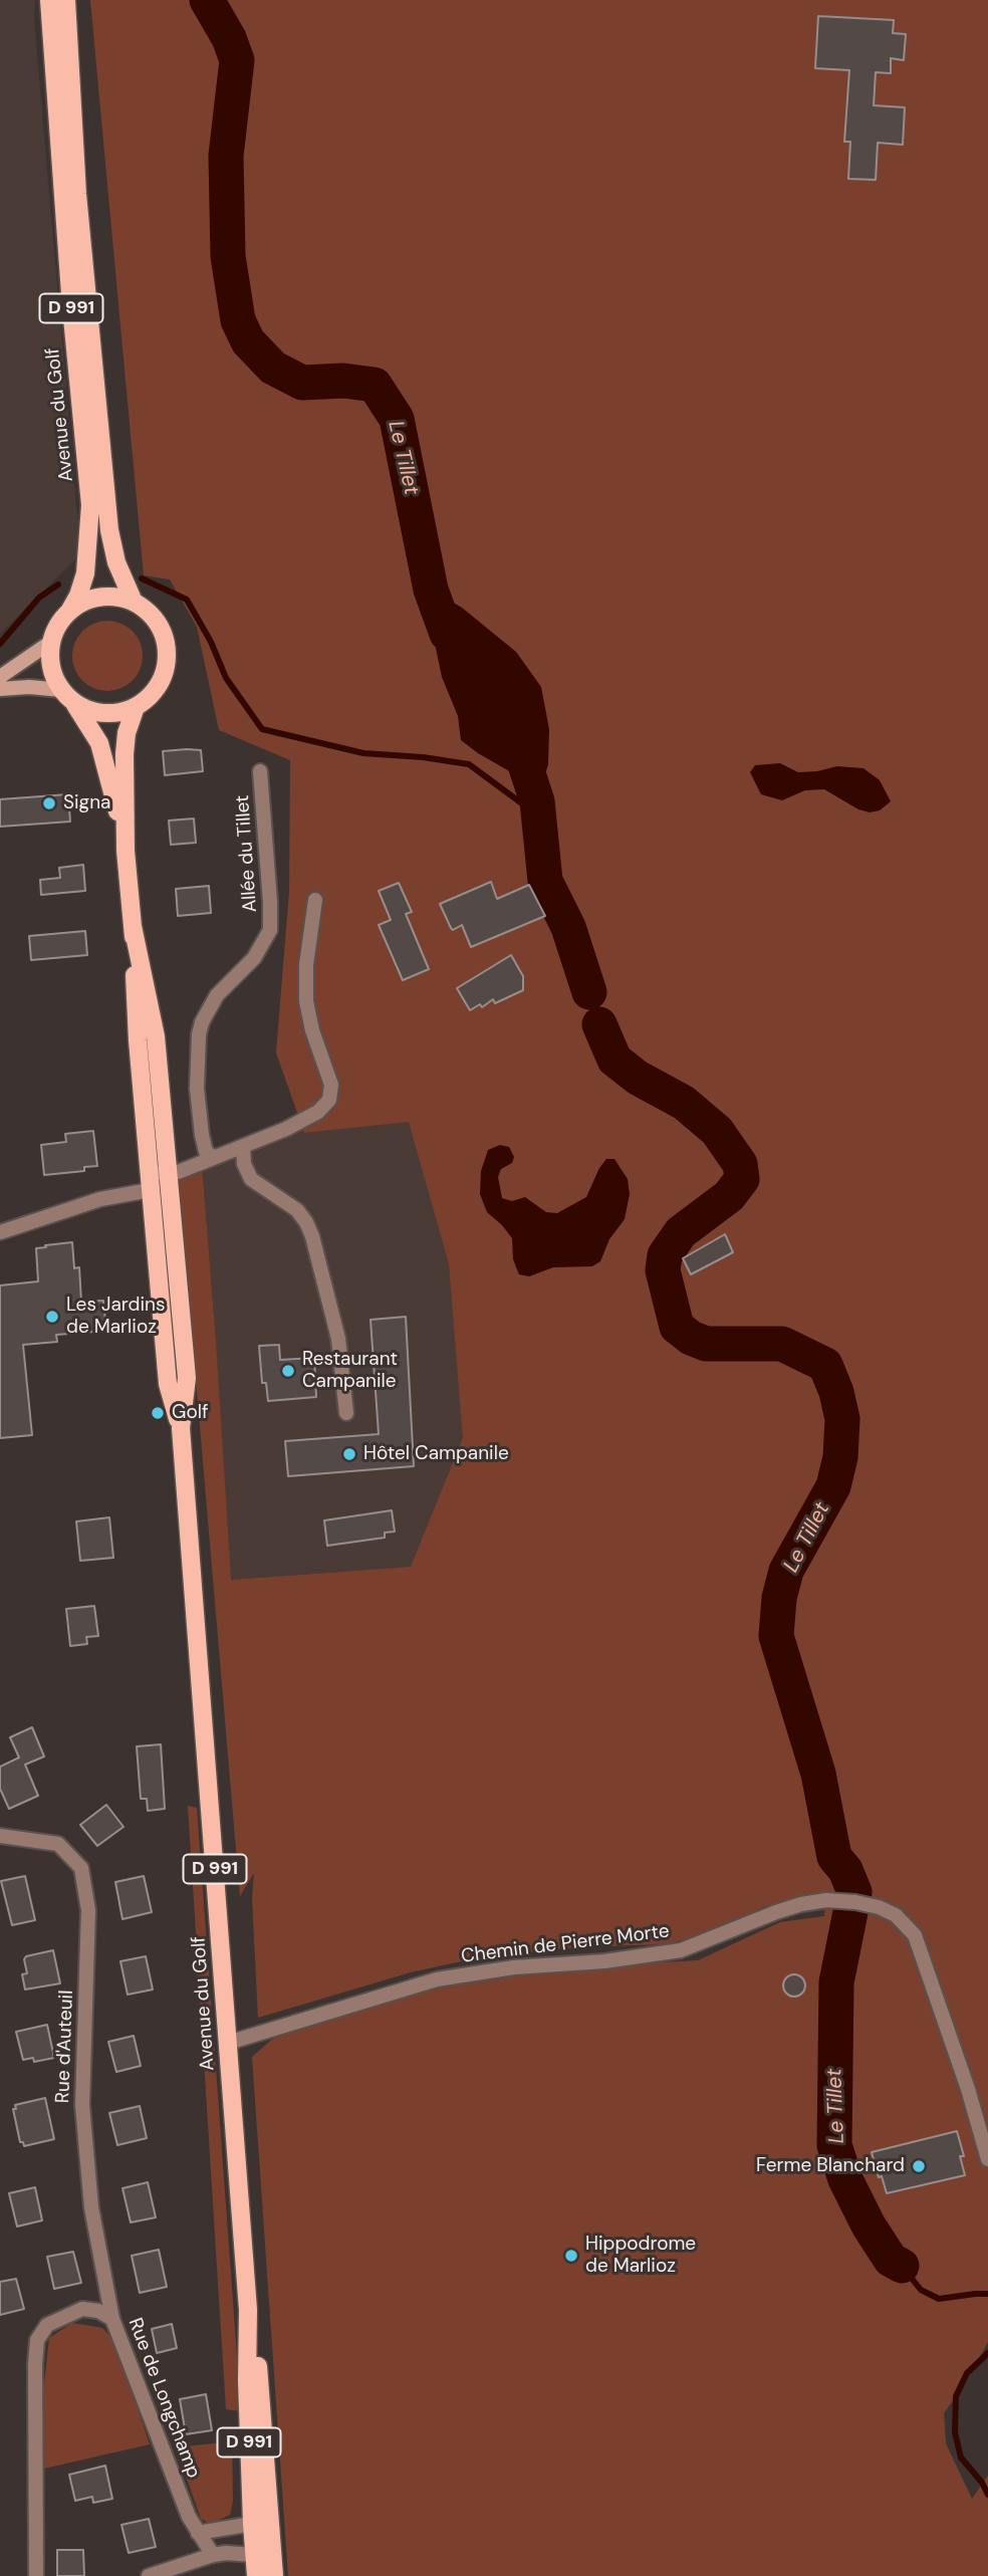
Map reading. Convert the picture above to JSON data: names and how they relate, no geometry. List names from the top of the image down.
{
  "streets": {
    "main road": ["D 991", "Avenue du Golf"],
    "street": [
      "Allée du Tillet",
      "Chemin de Pierre Morte",
      "Rue d'Auteuil",
      "Rue de Longchamp"
    ]
  },
  "crossings": [
    ["Avenue du Golf", "Chemin de Pierre Morte"],
    ["Rue d'Auteuil", "Rue de Longchamp"]
  ],
  "water": ["Le Tillet"],
  "places": [
    "Signa",
    "Les Jardins de Marlioz",
    "Restaurant Campanile",
    "Golf",
    "Hôtel Campanile",
    "Ferme Blanchard",
    "Hippodrome de Marlioz"
  ]
}
